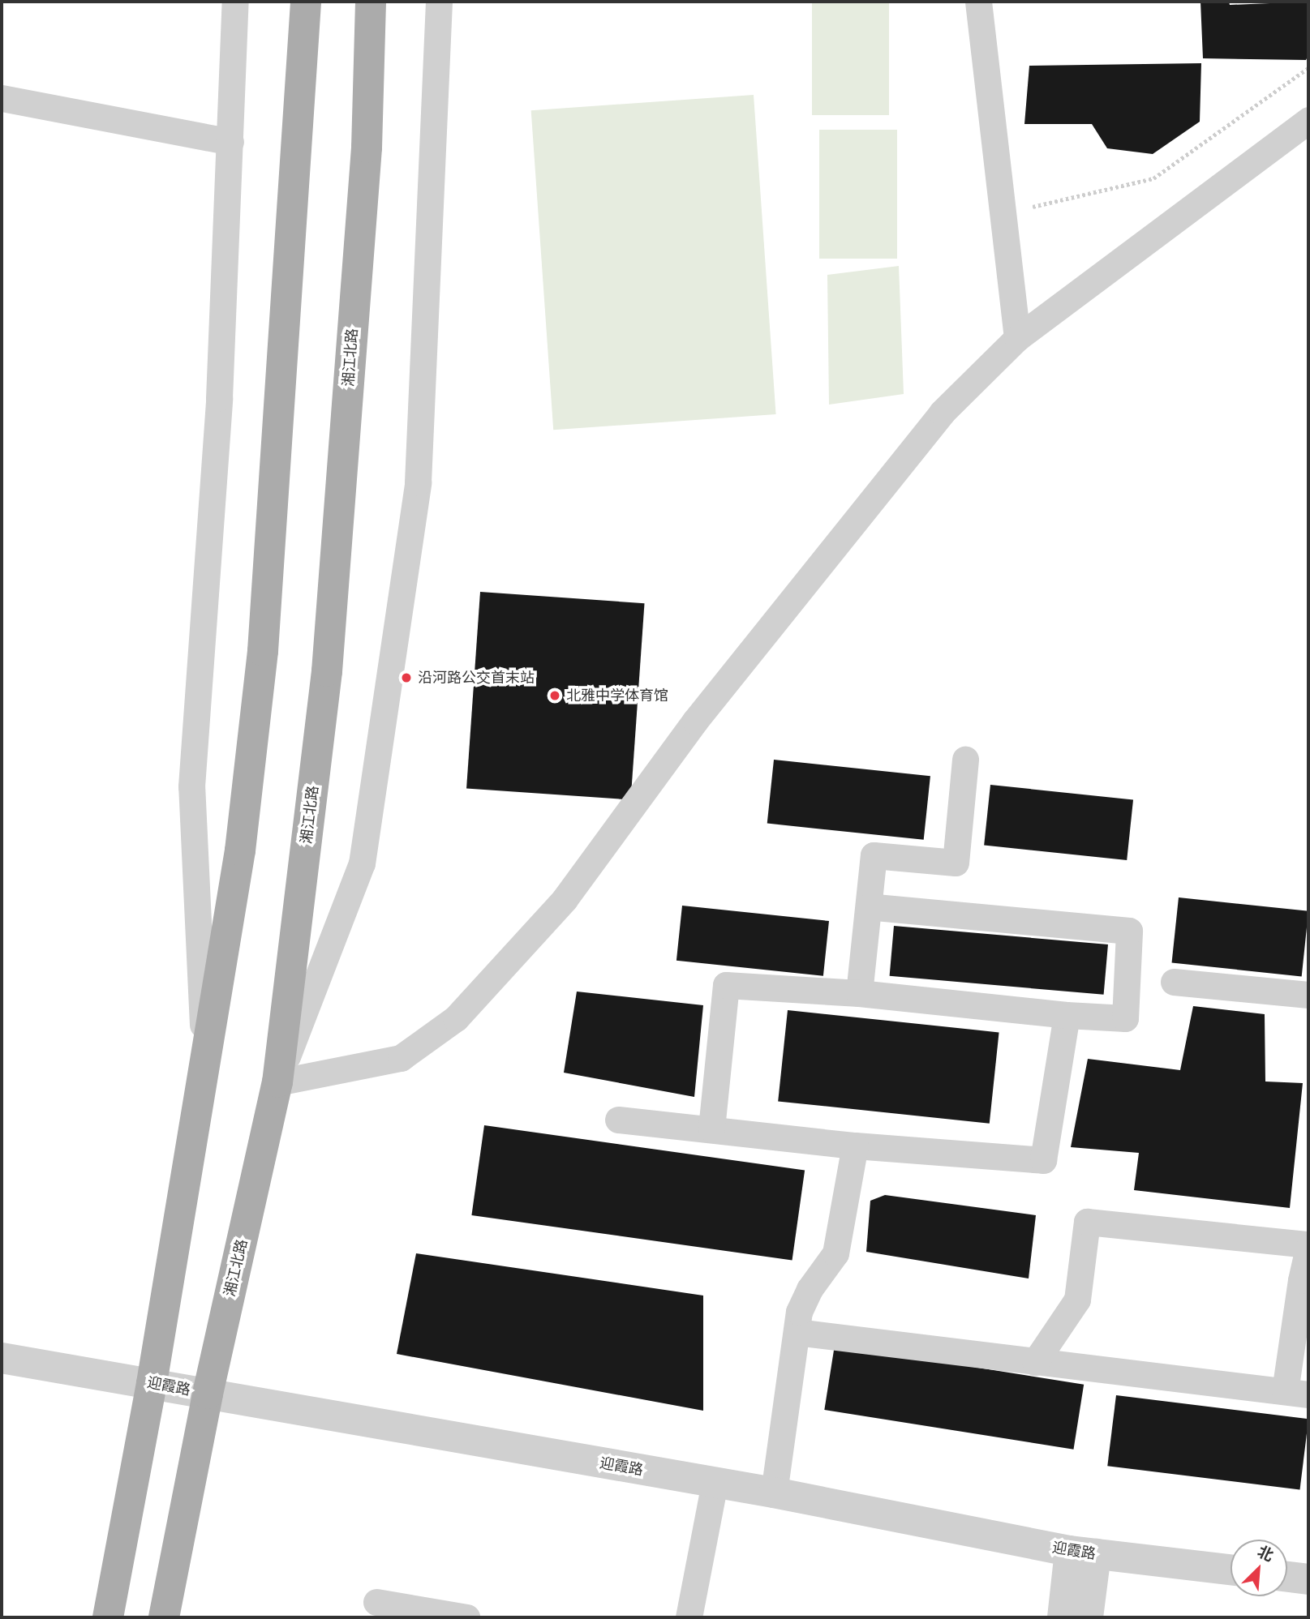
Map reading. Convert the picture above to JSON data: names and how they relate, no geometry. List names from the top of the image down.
{
  "streets": {
    "main road": ["湘江北路"],
    "street": ["迎霞路"]
  },
  "crossings": [
    ["湘江北路", "迎霞路"]
  ],
  "places": ["沿河路公交首末站", "北雅中学体育馆"],
  "north": "top right"
}
